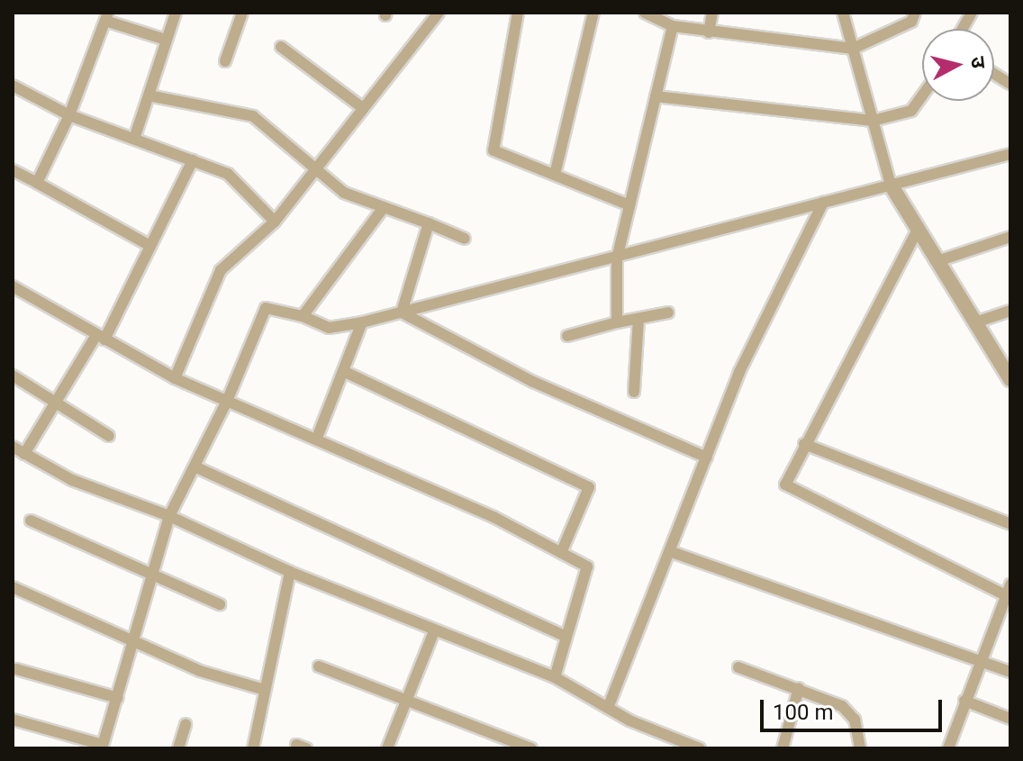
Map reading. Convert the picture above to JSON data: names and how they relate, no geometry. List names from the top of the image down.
{
  "scale_bar": "100 m",
  "north": "right"
}
